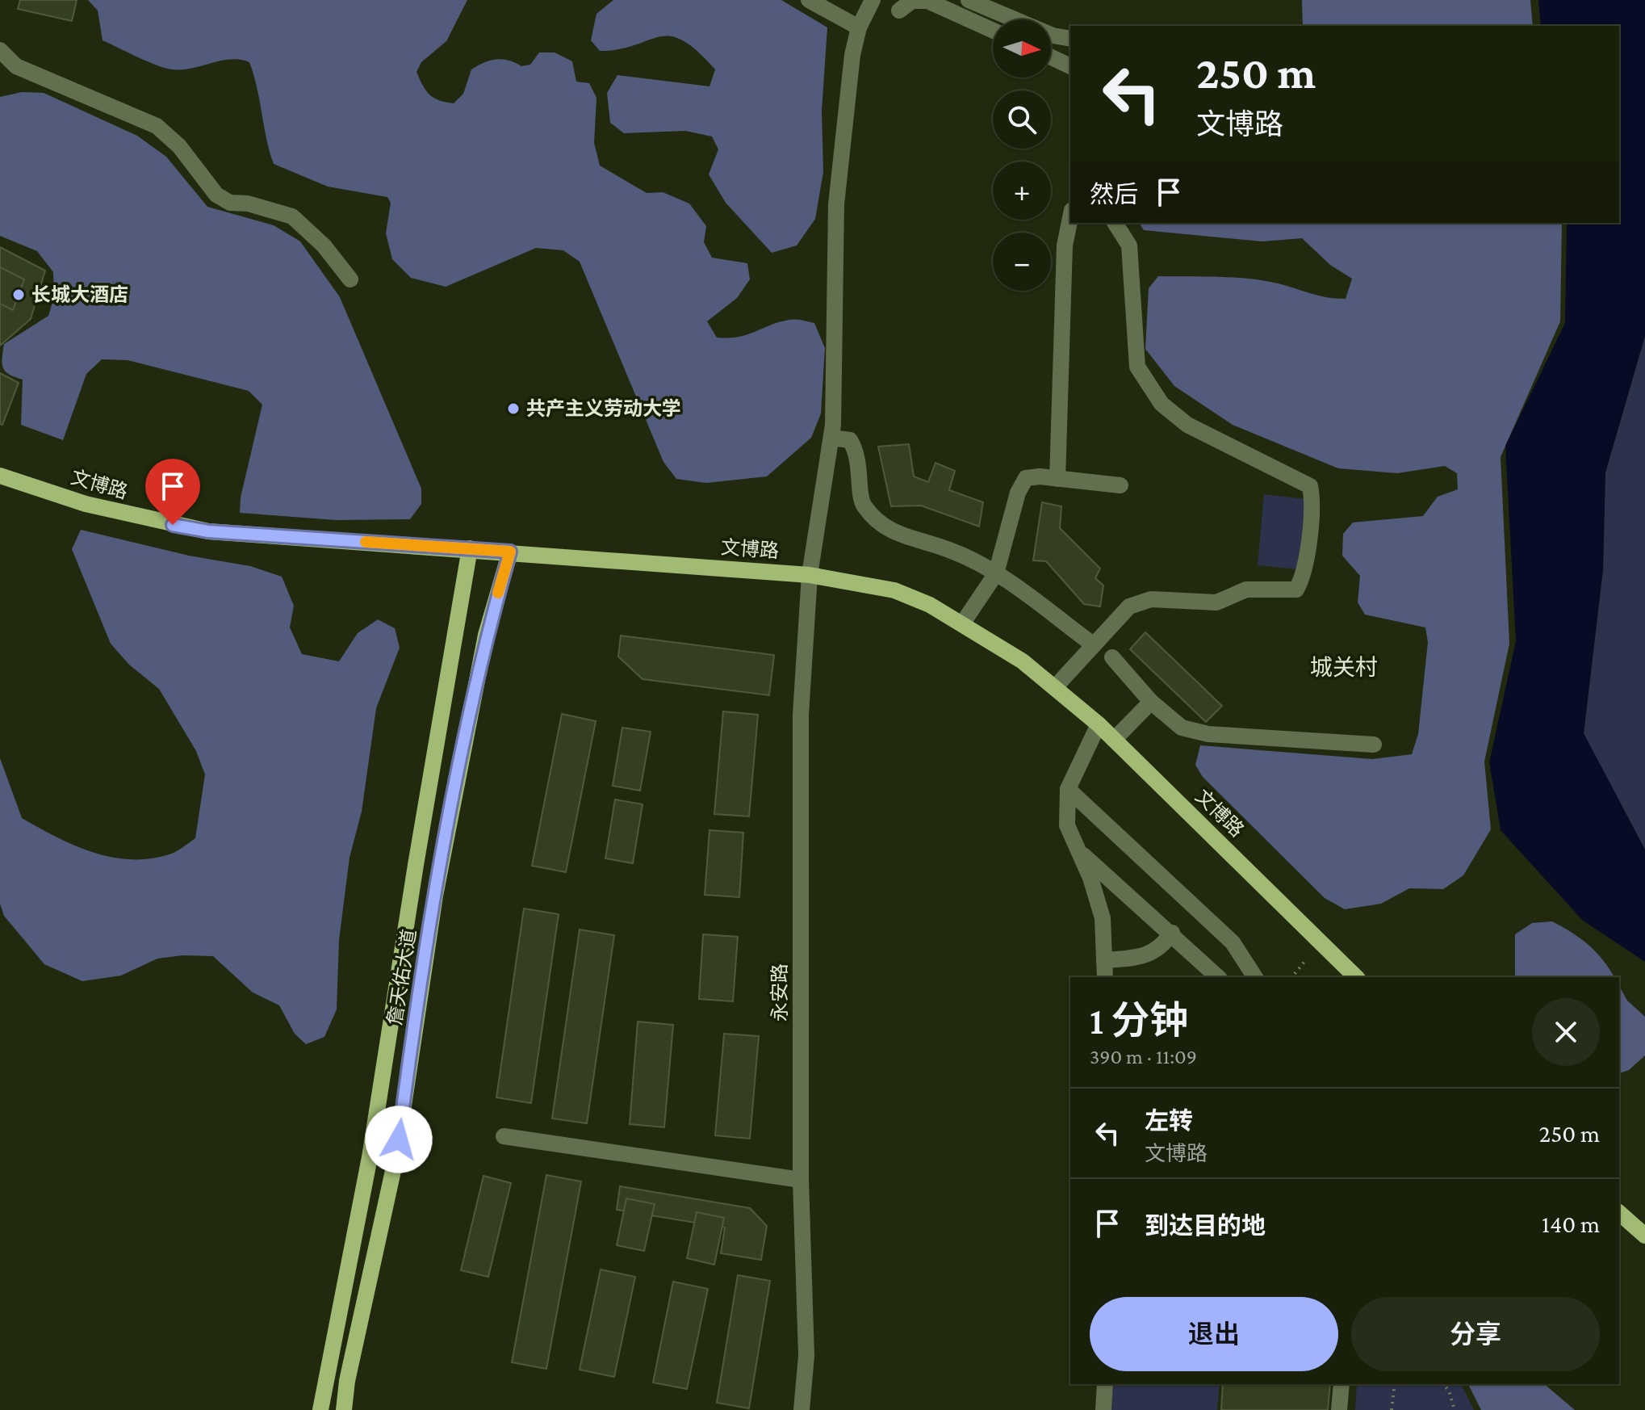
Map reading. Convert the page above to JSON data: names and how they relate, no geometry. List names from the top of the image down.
{
  "streets": {
    "main road": ["文博路", "詹天佑大道"],
    "street": ["永安路"]
  },
  "crossings": [
    ["文博路", "詹天佑大道"],
    ["文博路", "永安路"]
  ],
  "districts": ["城关村"],
  "places": ["长城大酒店", "共产主义劳动大学"],
  "north": "right",
  "page": {
    "map_buttons": ["+", "−"],
    "turn": ["250 m", "文博路"],
    "then": "然后",
    "heading": ["1 分钟", "390 m · 11:09"],
    "list": [
      {
        "name": "左转",
        "note": "文博路",
        "value": "250 m"
      },
      {
        "name": "到达目的地",
        "value": "140 m"
      }
    ],
    "buttons": ["退出", "分享"]
  }
}
